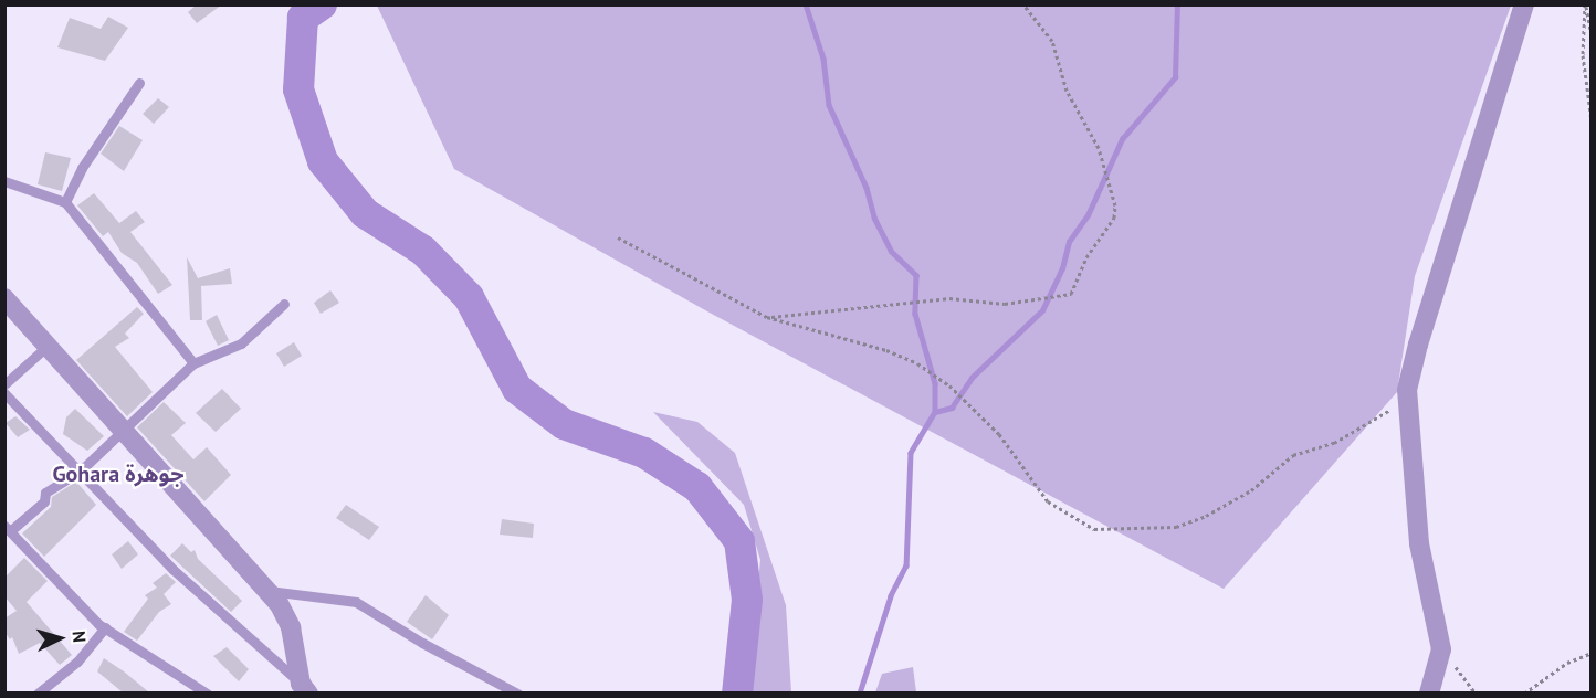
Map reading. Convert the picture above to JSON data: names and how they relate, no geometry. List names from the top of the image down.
{
  "districts": ["Gohara جوهرة"],
  "north": "right"
}
